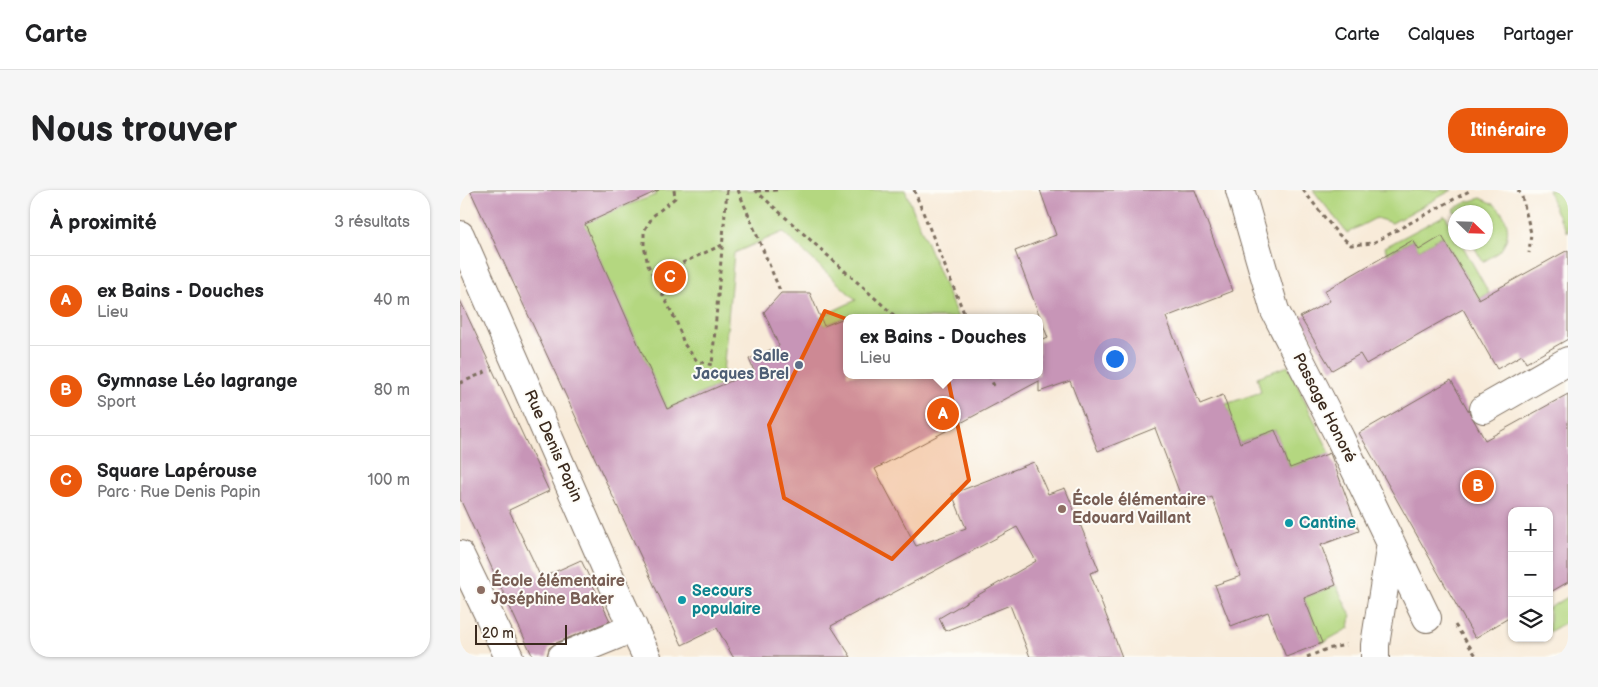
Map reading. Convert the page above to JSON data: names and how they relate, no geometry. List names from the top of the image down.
{
  "streets": {
    "street": ["Passage Honoré", "Rue Denis Papin"]
  },
  "places": [
    "Salle Jacques Brel",
    "École élémentaire Edouard Vaillant",
    "Cantine",
    "École élémentaire Joséphine Baker",
    "Secours populaire"
  ],
  "scale_bar": "20 m",
  "north": "bottom right",
  "page": {
    "header": "Carte",
    "nav": ["Carte", "Calques", "Partager"],
    "buttons": "Itinéraire",
    "title": "Nous trouver",
    "heading": ["À proximité", "3 résultats"],
    "list": [
      {
        "mark": "A",
        "name": "ex Bains - Douches",
        "note": "Lieu",
        "value": "40 m"
      },
      {
        "mark": "B",
        "name": "Gymnase Léo lagrange",
        "note": "Sport",
        "value": "80 m"
      },
      {
        "mark": "C",
        "name": "Square Lapérouse",
        "note": "Parc · Rue Denis Papin",
        "value": "100 m"
      }
    ],
    "pins": ["C", "A", "B"],
    "popup": ["ex Bains - Douches", "Lieu"],
    "map_buttons": ["+", "−"],
    "scale": "20 m"
  }
}
